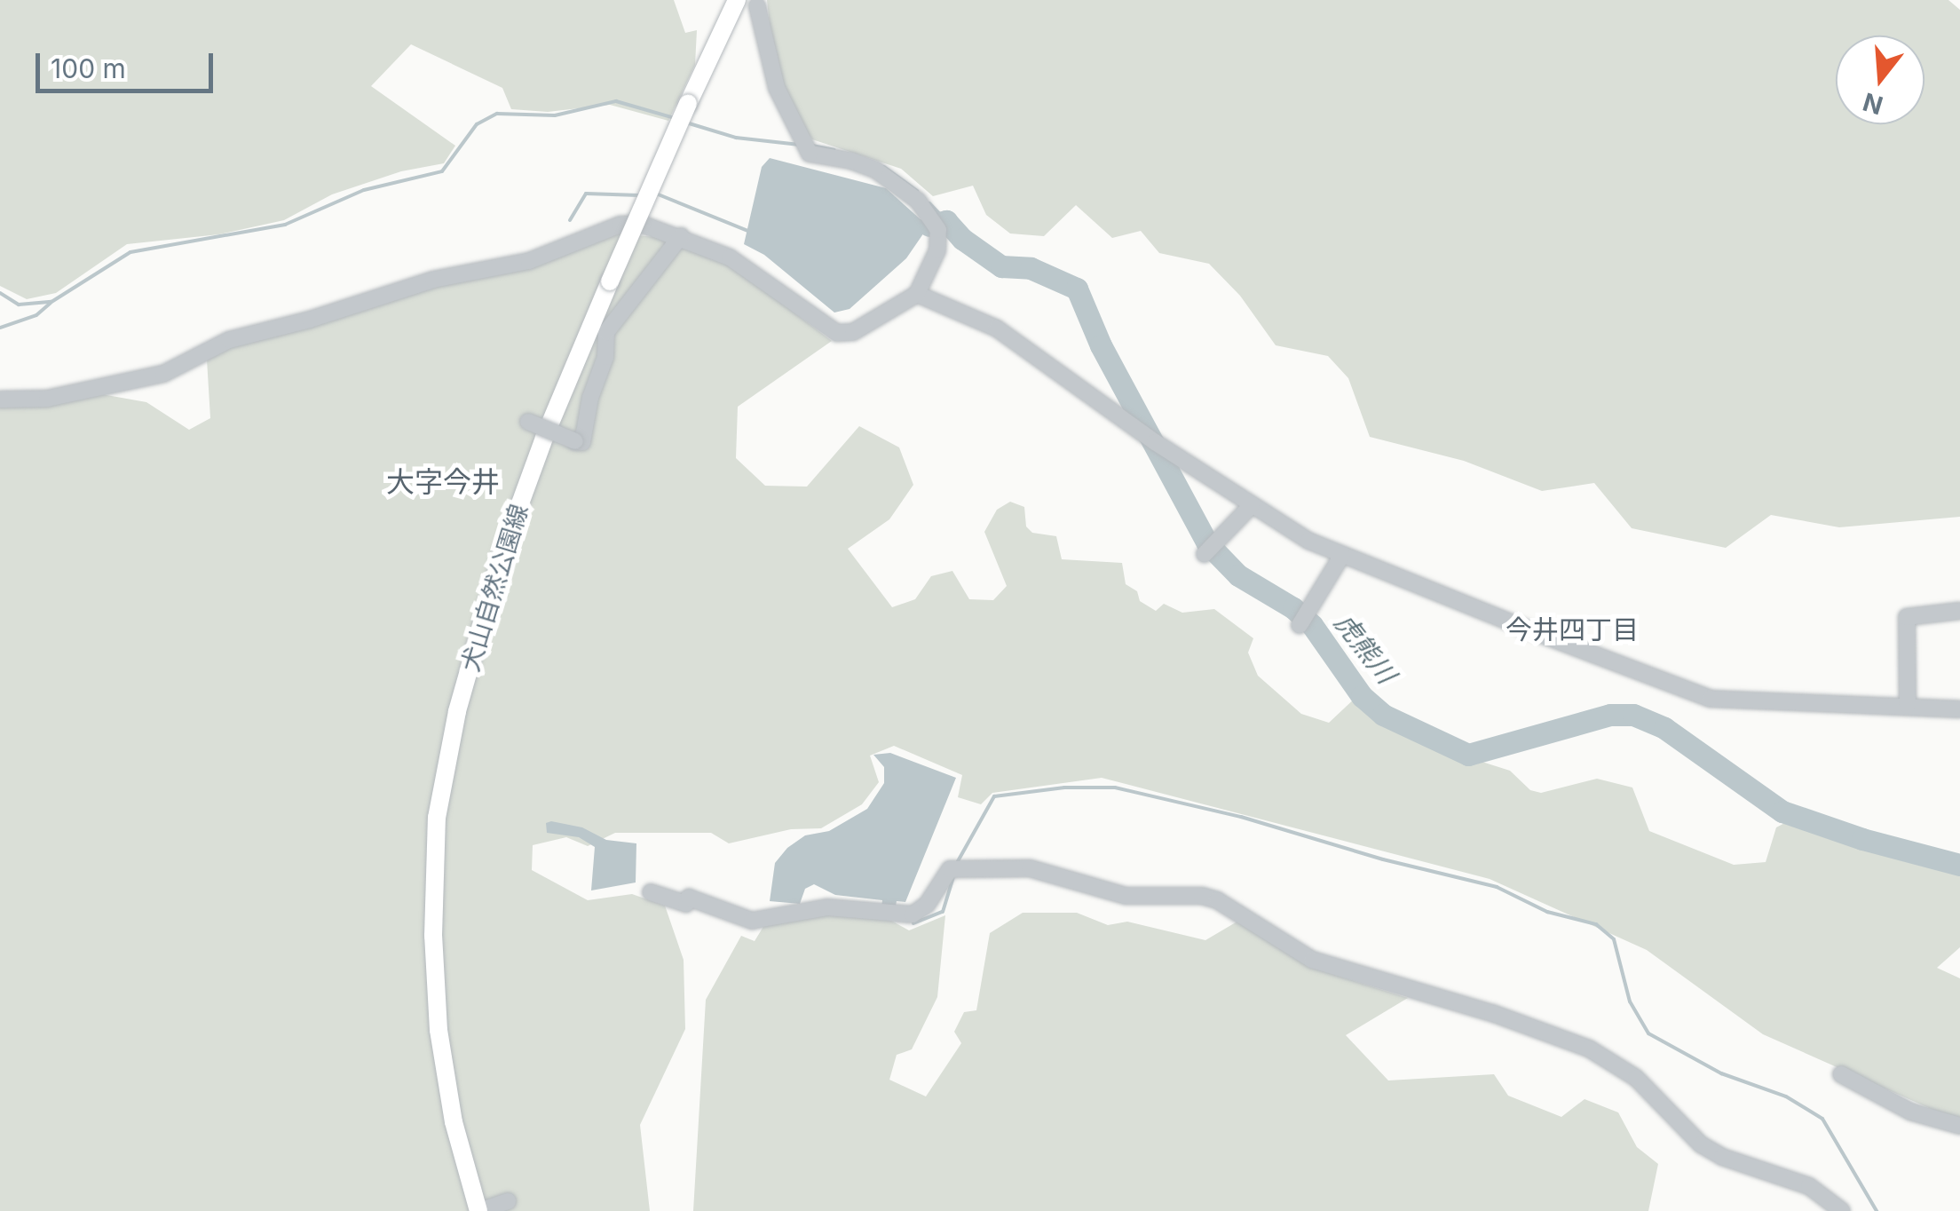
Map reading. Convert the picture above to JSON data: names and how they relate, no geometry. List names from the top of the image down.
{
  "streets": {
    "main road": ["犬山自然公園線"]
  },
  "districts": ["大字今井", "今井四丁目"],
  "water": ["虎熊川"],
  "scale_bar": "100 m",
  "north": "bottom"
}
